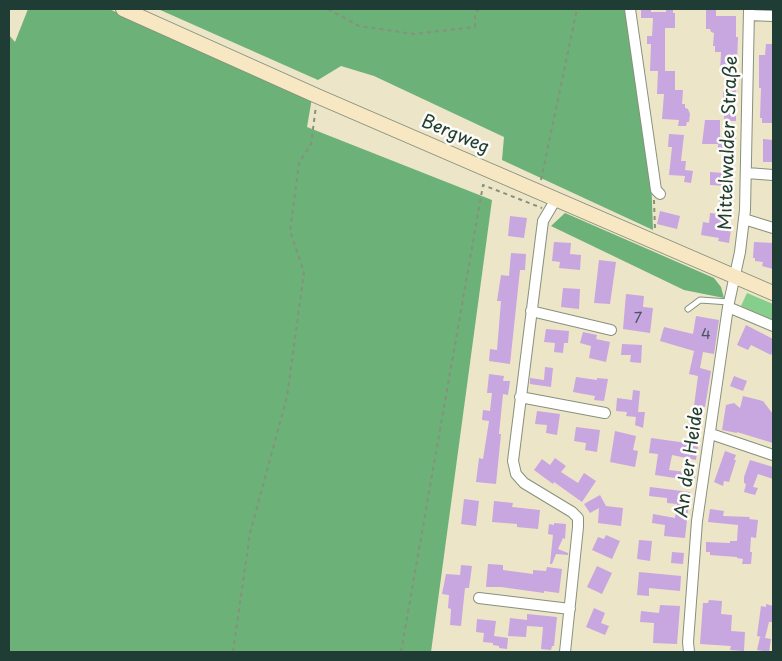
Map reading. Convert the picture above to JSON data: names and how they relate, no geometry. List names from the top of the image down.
{
  "streets": {
    "main road": ["Bergweg"],
    "street": ["Mittelwalder Straße", "An der Heide"]
  },
  "crossings": [
    ["Bergweg", "Mittelwalder Straße"],
    ["Bergweg", "An der Heide"],
    ["Mittelwalder Straße", "An der Heide"]
  ],
  "house_numbers": ["7", "4"]
}
